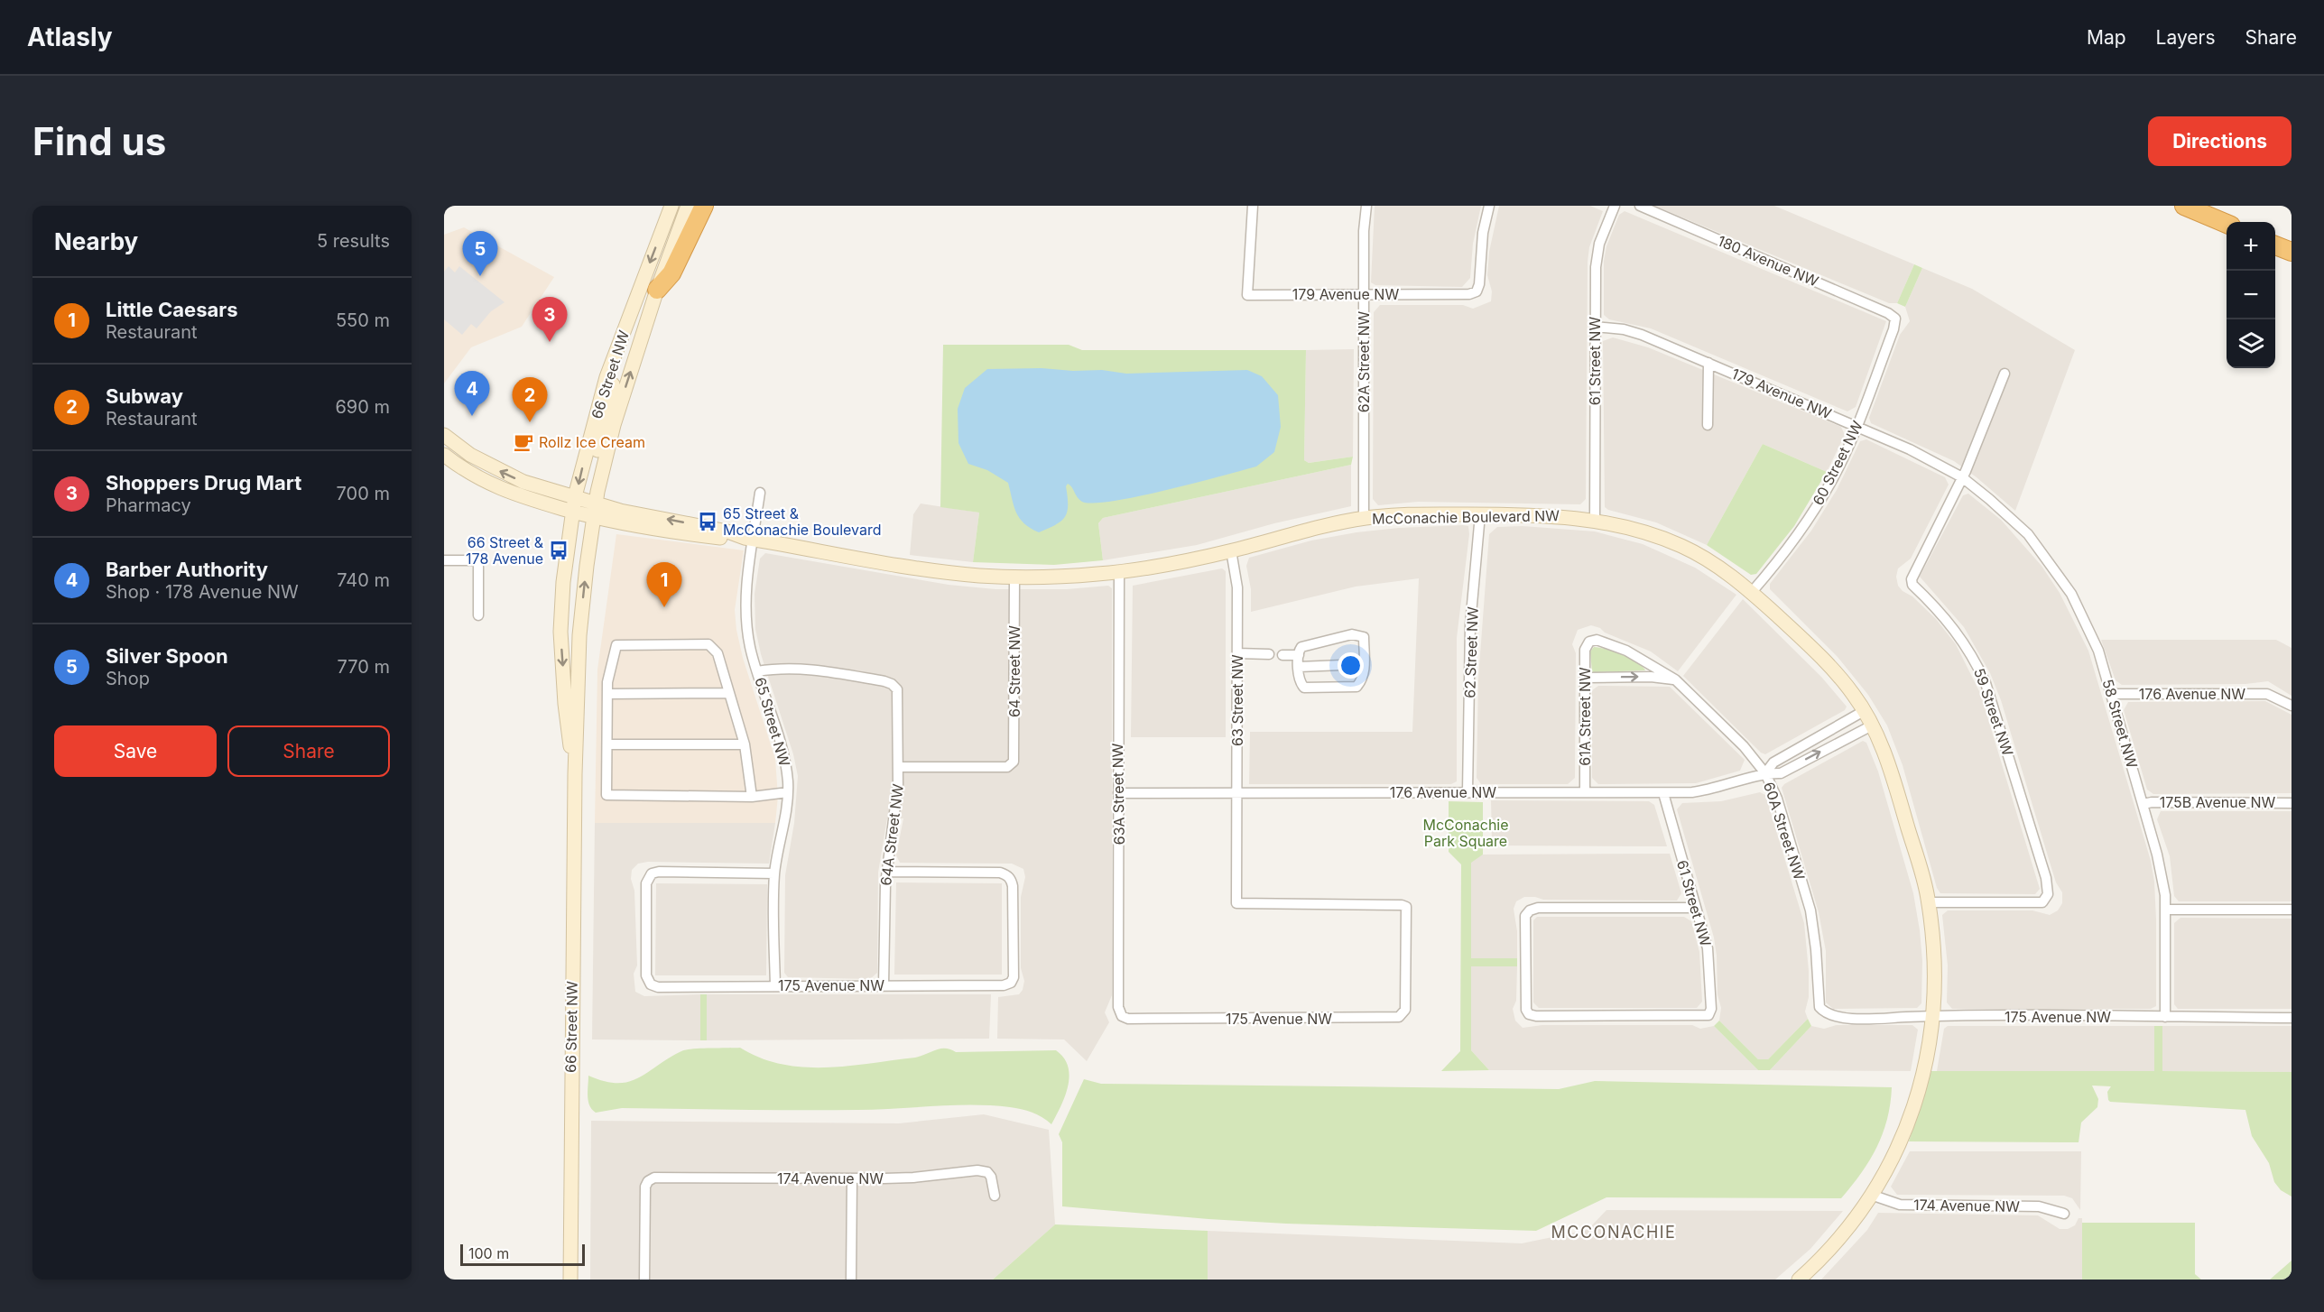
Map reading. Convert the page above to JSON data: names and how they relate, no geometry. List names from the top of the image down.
{
  "streets": {
    "street": [
      "180 Avenue NW",
      "179 Avenue NW",
      "61 Street NW",
      "62A Street NW",
      "66 Street NW",
      "60 Street NW",
      "McConachie Boulevard NW",
      "62 Street NW",
      "64 Street NW",
      "176 Avenue NW",
      "63 Street NW",
      "59 Street NW",
      "61A Street NW",
      "65 Street NW",
      "58 Street NW",
      "63A Street NW",
      "175B Avenue NW",
      "60A Street NW",
      "64A Street NW",
      "175 Avenue NW",
      "174 Avenue NW"
    ]
  },
  "crossings": [
    ["180 Avenue NW", "60 Street NW"],
    ["179 Avenue NW", "61 Street NW"],
    ["179 Avenue NW", "62A Street NW"],
    ["179 Avenue NW", "60 Street NW"],
    ["179 Avenue NW", "59 Street NW"],
    ["179 Avenue NW", "58 Street NW"],
    ["61 Street NW", "McConachie Boulevard NW"],
    ["61 Street NW", "176 Avenue NW"],
    ["62A Street NW", "McConachie Boulevard NW"],
    ["66 Street NW", "McConachie Boulevard NW"],
    ["60 Street NW", "McConachie Boulevard NW"],
    ["McConachie Boulevard NW", "62 Street NW"],
    ["McConachie Boulevard NW", "64 Street NW"],
    ["McConachie Boulevard NW", "176 Avenue NW"],
    ["McConachie Boulevard NW", "63 Street NW"],
    ["McConachie Boulevard NW", "59 Street NW"],
    ["McConachie Boulevard NW", "65 Street NW"],
    ["McConachie Boulevard NW", "63A Street NW"],
    ["McConachie Boulevard NW", "175 Avenue NW"],
    ["McConachie Boulevard NW", "174 Avenue NW"],
    ["62 Street NW", "176 Avenue NW"],
    ["64 Street NW", "64A Street NW"],
    ["176 Avenue NW", "63 Street NW"],
    ["176 Avenue NW", "61A Street NW"],
    ["176 Avenue NW", "58 Street NW"],
    ["176 Avenue NW", "63A Street NW"],
    ["176 Avenue NW", "60A Street NW"],
    ["63 Street NW", "175 Avenue NW"],
    ["59 Street NW", "58 Street NW"],
    ["61A Street NW", "60A Street NW"],
    ["65 Street NW", "64A Street NW"],
    ["65 Street NW", "175 Avenue NW"],
    ["58 Street NW", "175B Avenue NW"],
    ["58 Street NW", "175 Avenue NW"],
    ["63A Street NW", "175 Avenue NW"],
    ["60A Street NW", "175 Avenue NW"],
    ["64A Street NW", "175 Avenue NW"]
  ],
  "districts": ["MCCONACHIE"],
  "parks": ["McConachie Park Square"],
  "places": {
    "cafe": ["Rollz Ice Cream"],
    "bus stop": ["65 Street & McConachie Boulevard", "66 Street & 178 Avenue"]
  },
  "scale_bar": "100 m",
  "page": {
    "header": "Atlasly",
    "nav": ["Map", "Layers", "Share"],
    "buttons": [
      "Directions",
      ["Save", "Share"]
    ],
    "title": "Find us",
    "heading": ["Nearby", "5 results"],
    "map_buttons": ["+", "−"],
    "pins": [
      "5",
      "3",
      "4",
      "2",
      "1"
    ],
    "list": [
      {
        "mark": "1",
        "name": "Little Caesars",
        "note": "Restaurant",
        "value": "550 m"
      },
      {
        "mark": "2",
        "name": "Subway",
        "note": "Restaurant",
        "value": "690 m"
      },
      {
        "mark": "3",
        "name": "Shoppers Drug Mart",
        "note": "Pharmacy",
        "value": "700 m"
      },
      {
        "mark": "4",
        "name": "Barber Authority",
        "note": "Shop · 178 Avenue NW",
        "value": "740 m"
      },
      {
        "mark": "5",
        "name": "Silver Spoon",
        "note": "Shop",
        "value": "770 m"
      }
    ],
    "scale": "100 m"
  }
}
